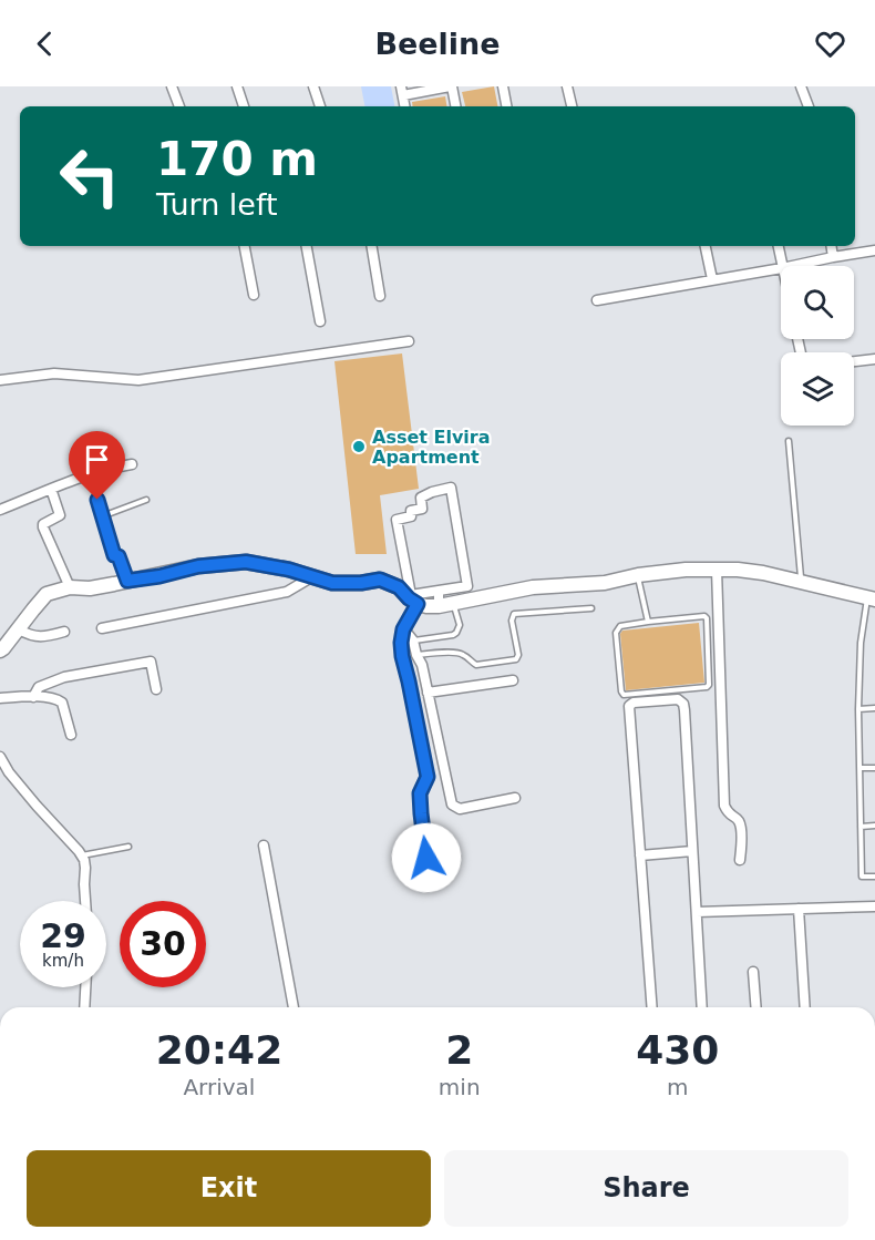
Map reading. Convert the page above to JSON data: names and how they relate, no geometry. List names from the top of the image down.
{
  "places": ["Asset Elvira Apartment"],
  "page": {
    "header": "Beeline",
    "turn": ["170 m", "Turn left"],
    "speed": "29 km/h",
    "limit": "30",
    "eta": [
      "20:42",
      "Arrival",
      "2",
      "min",
      "430",
      "m"
    ],
    "buttons": ["Exit", "Share"]
  }
}
